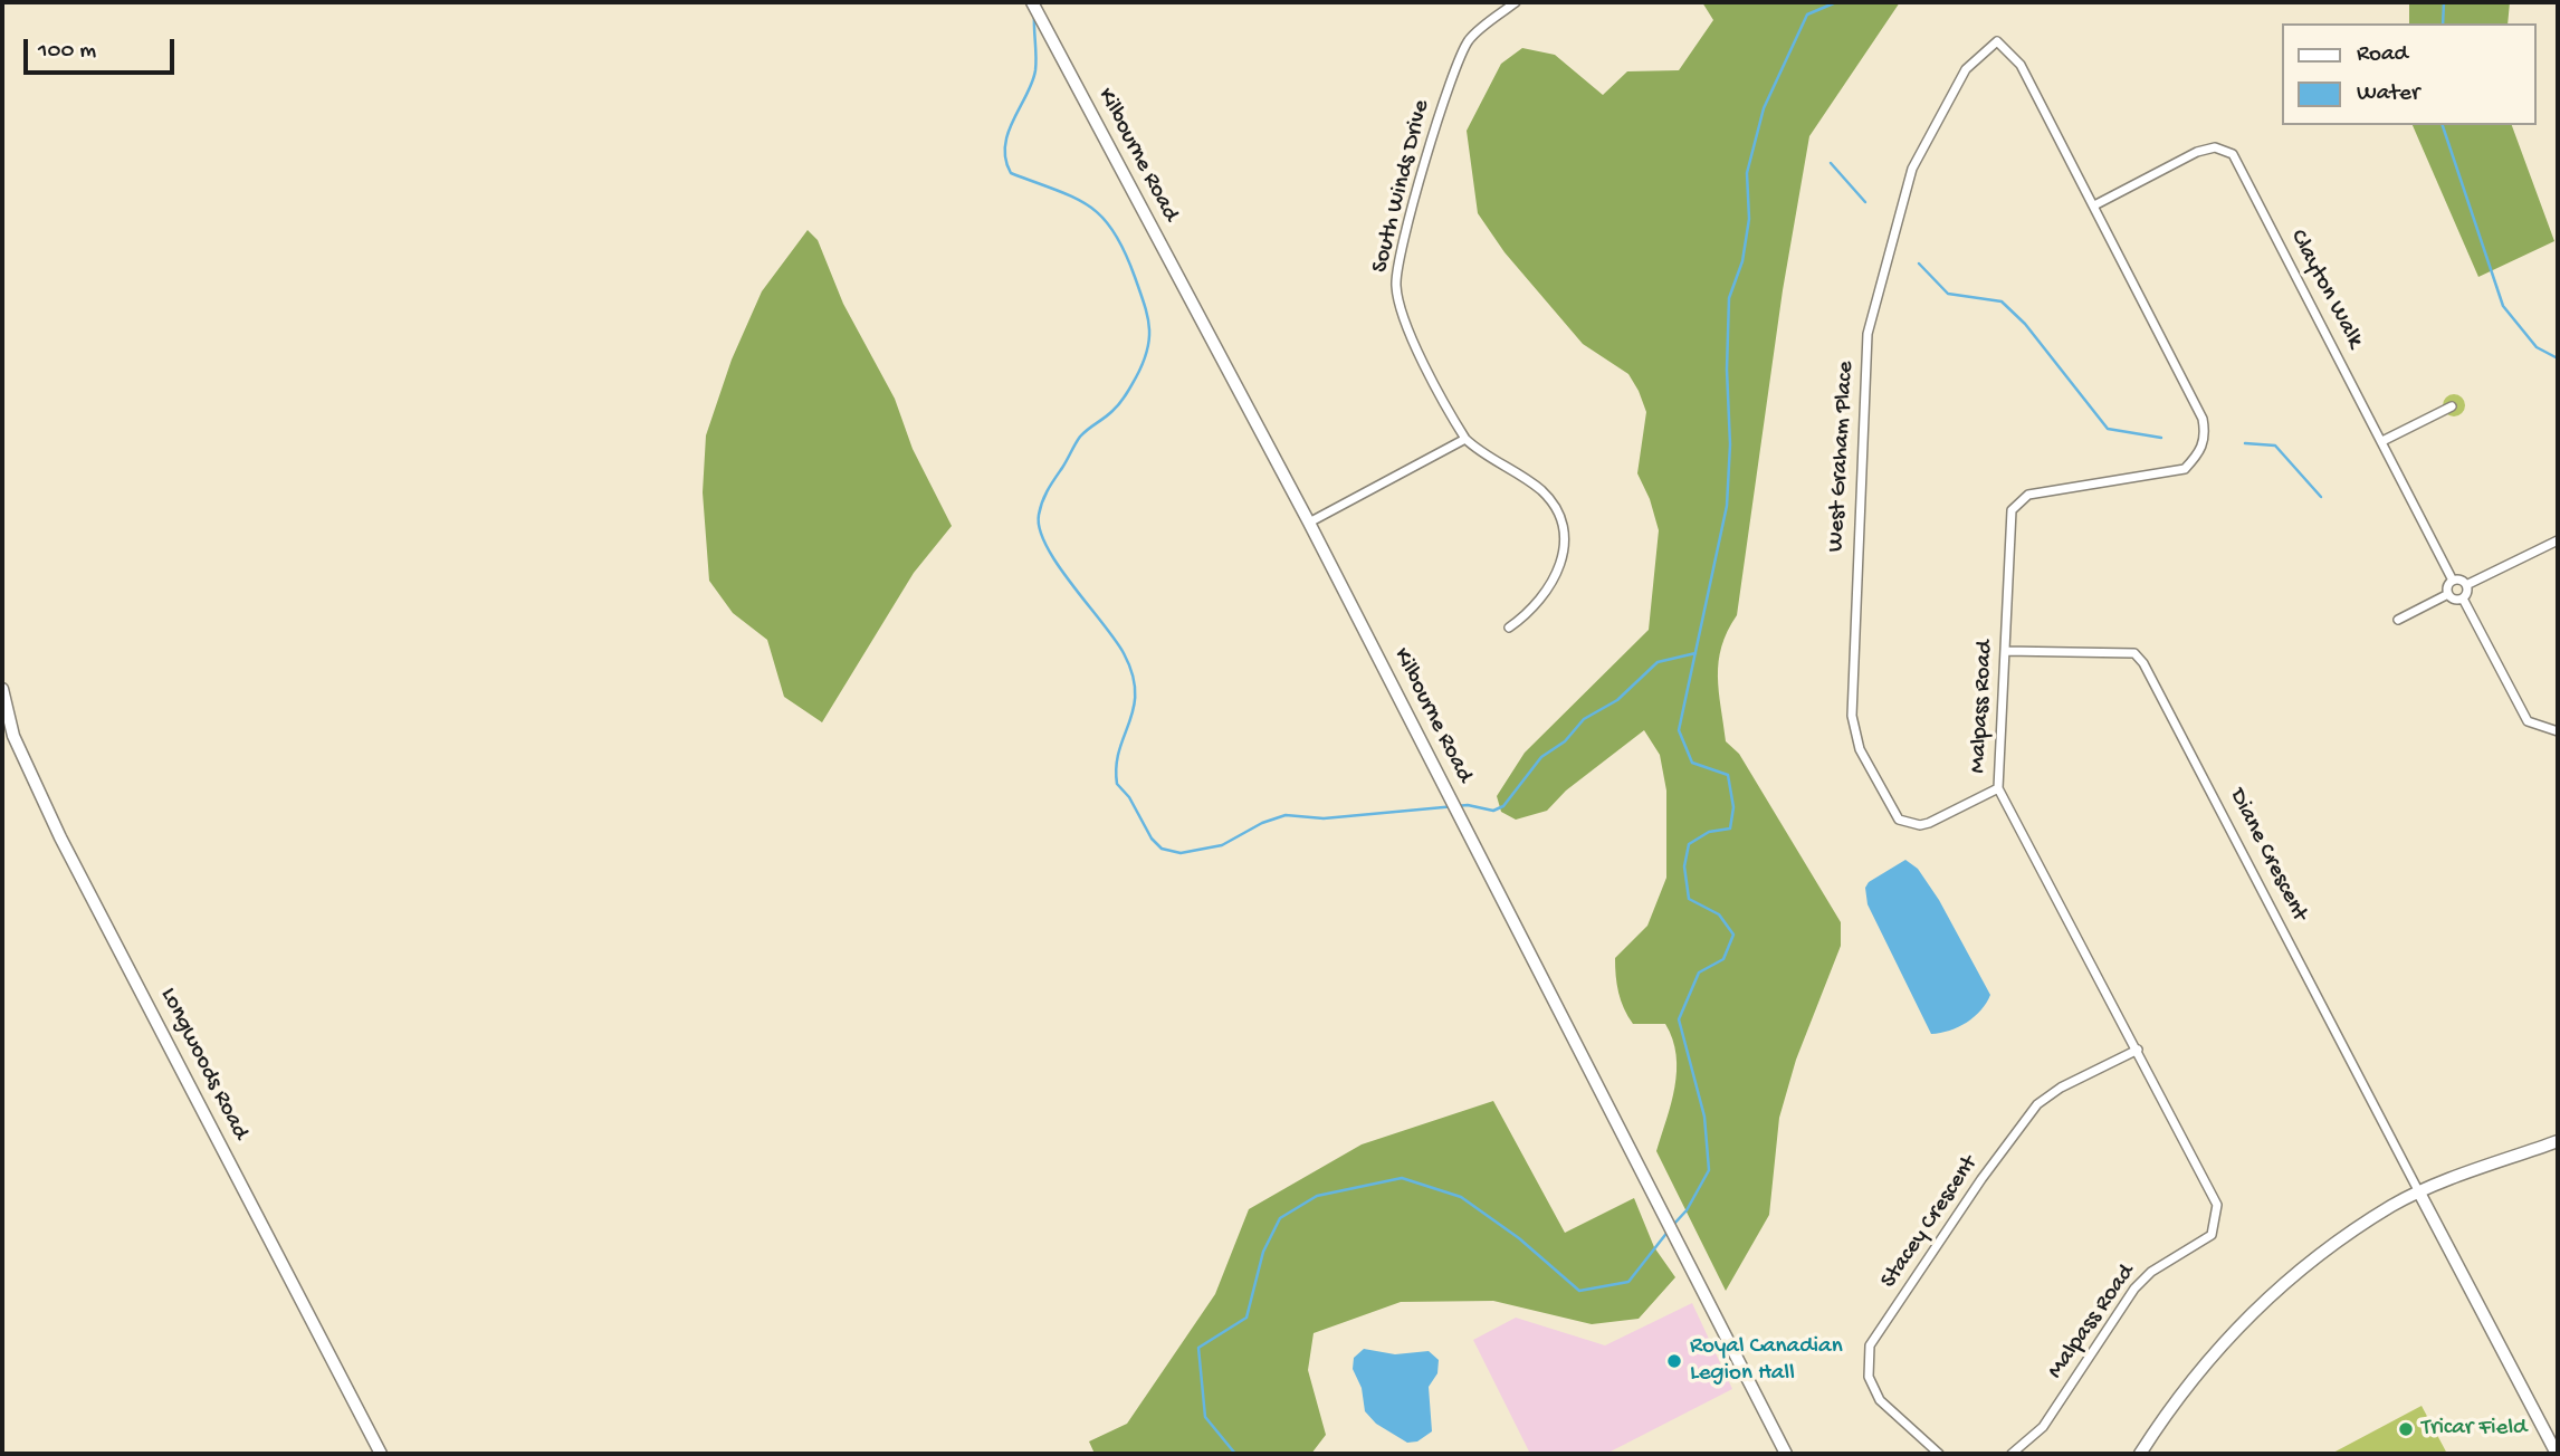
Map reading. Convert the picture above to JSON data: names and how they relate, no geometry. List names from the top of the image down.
{
  "streets": {
    "street": [
      "Kilbourne Road",
      "South Winds Drive",
      "Clayton Walk",
      "West Graham Place",
      "Malpass Road",
      "Diane Crescent",
      "Longwoods Road",
      "Stacey Crescent"
    ]
  },
  "crossings": [
    ["Clayton Walk", "Malpass Road"],
    ["West Graham Place", "Malpass Road"],
    ["Malpass Road", "Diane Crescent"],
    ["Malpass Road", "Stacey Crescent"]
  ],
  "places": ["Royal Canadian Legion Hall", "Tricar Field"],
  "legend": ["Road", "Water"],
  "scale_bar": "100 m"
}
